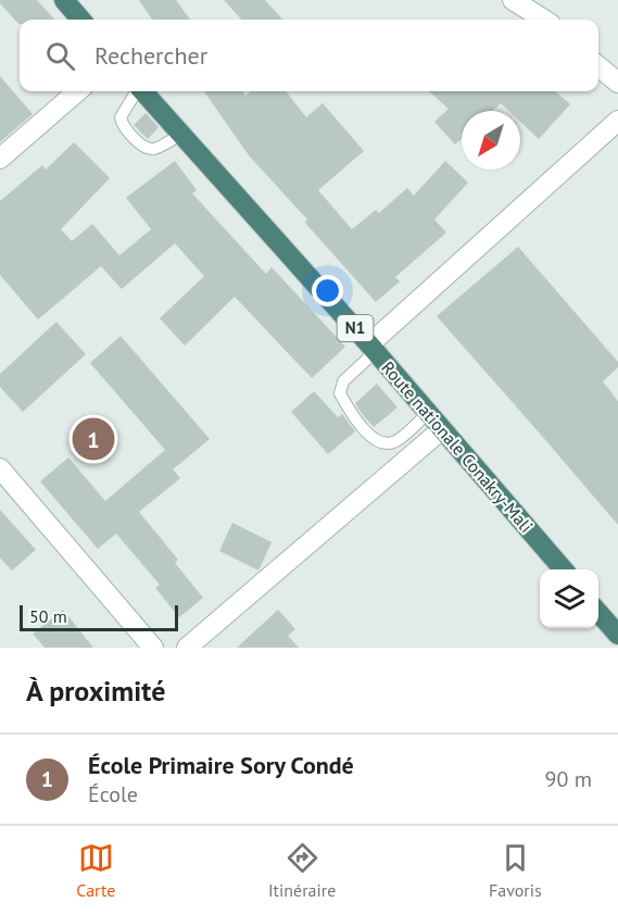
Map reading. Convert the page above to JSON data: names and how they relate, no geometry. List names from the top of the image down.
{
  "streets": {
    "highway": ["N1", "Route nationale Conakry-Mali"]
  },
  "scale_bar": "50 m",
  "north": "bottom left",
  "page": {
    "search": "Rechercher",
    "pins": "1",
    "scale": "50 m",
    "heading": "À proximité",
    "list": [
      {
        "mark": "1",
        "name": "École Primaire Sory Condé",
        "note": "École",
        "value": "90 m"
      }
    ],
    "nav": ["Carte", "Itinéraire", "Favoris"]
  }
}
